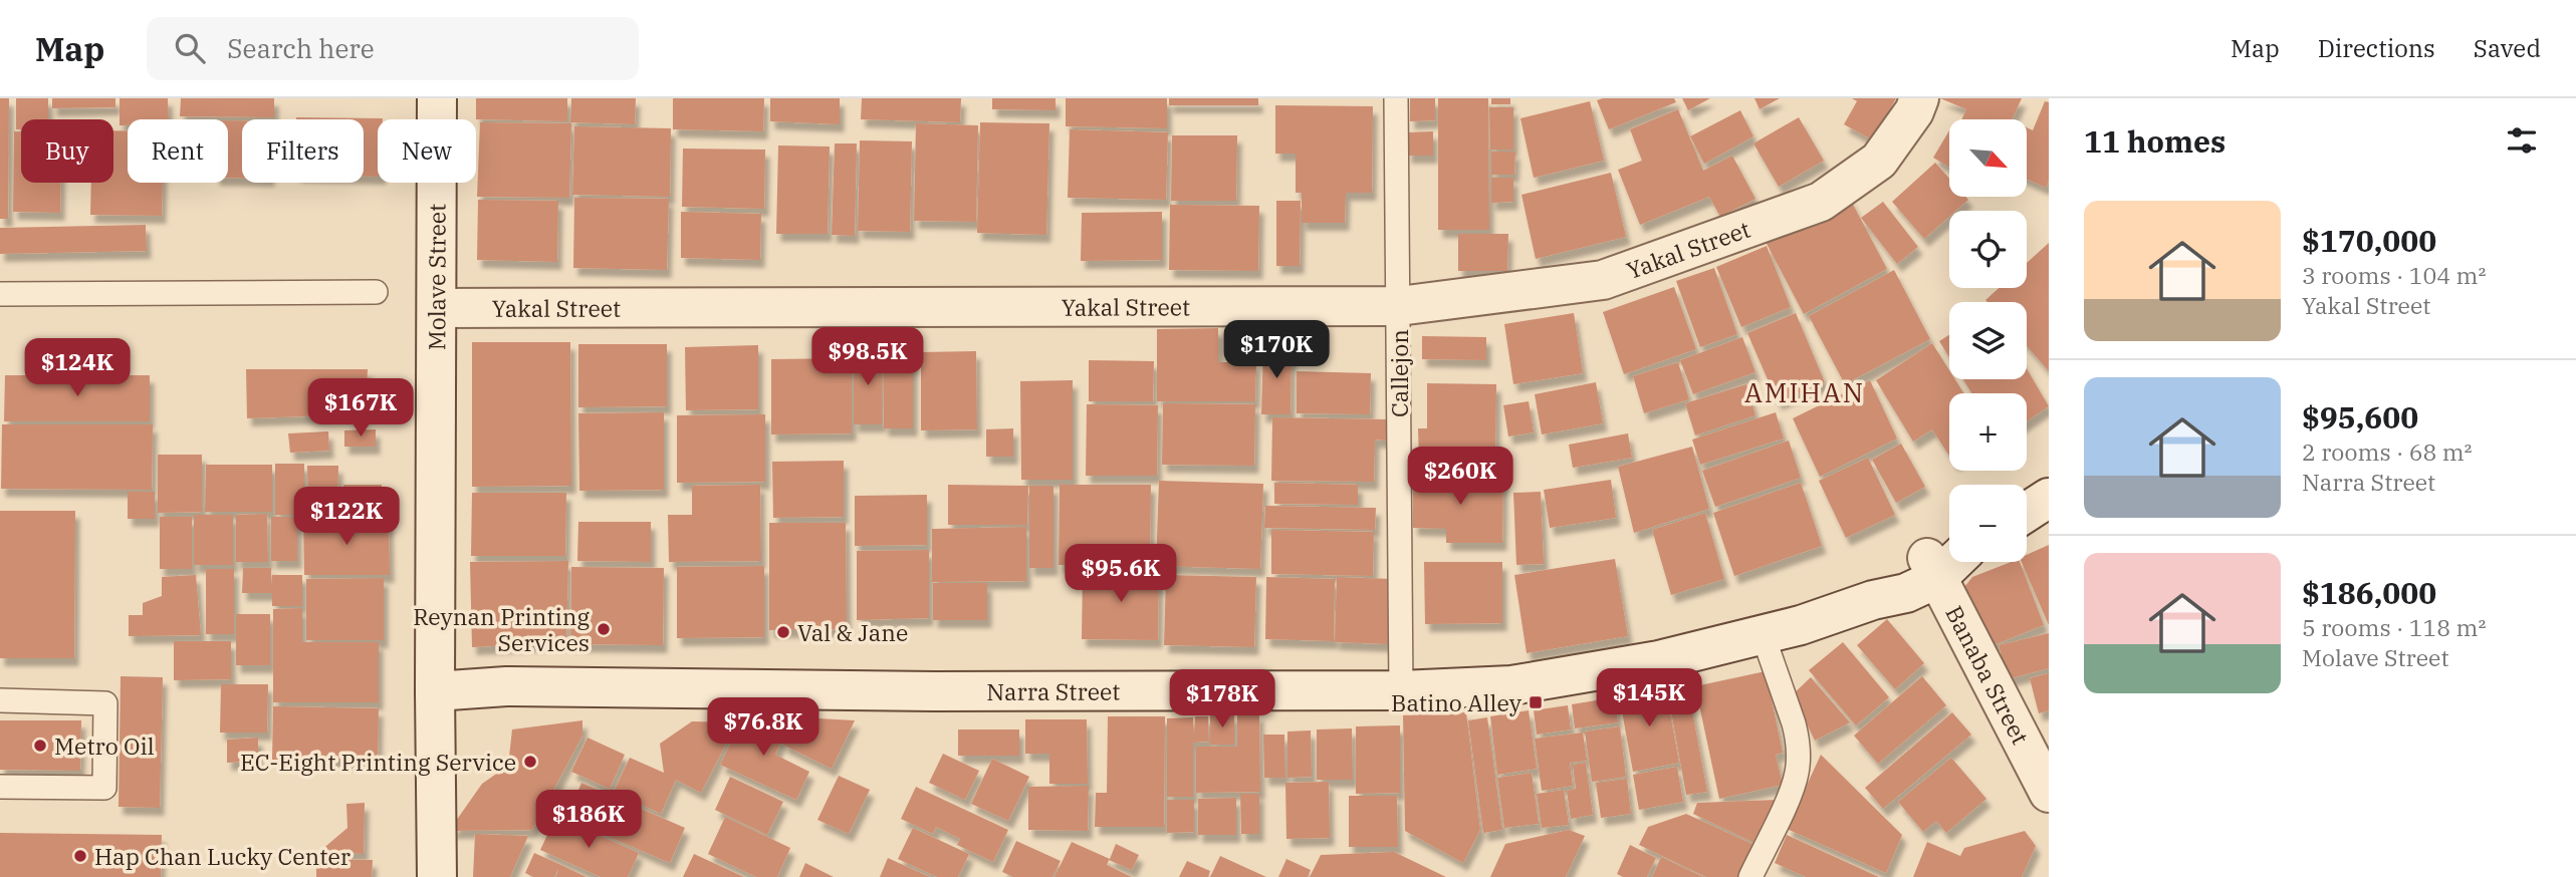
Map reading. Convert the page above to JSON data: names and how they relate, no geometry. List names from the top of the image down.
{
  "streets": {
    "street": [
      "Yakal Street",
      "Molave Street",
      "Banaba Street",
      "Narra Street"
    ],
    "lane": ["Callejon"]
  },
  "crossings": [
    ["Yakal Street", "Molave Street"],
    ["Yakal Street", "Callejon"],
    ["Molave Street", "Narra Street"],
    ["Callejon", "Narra Street"],
    ["Banaba Street", "Narra Street"]
  ],
  "districts": ["AMIHAN"],
  "places": {
    "other": [
      "Reynan Printing Services",
      "Val & Jane",
      "Metro Oil",
      "EC-Eight Printing Service",
      "Hap Chan Lucky Center"
    ],
    "transit": ["Batino Alley"]
  },
  "north": "bottom right",
  "page": {
    "header": "Map",
    "search": "Search here",
    "nav": ["Map", "Directions", "Saved"],
    "heading": "11 homes",
    "map_buttons": ["+", "−"],
    "chip": [
      "Buy",
      "Rent",
      "Filters",
      "New"
    ],
    "list": [
      {
        "name": "$170,000",
        "note": "3 rooms · 104 m² · Yakal Street"
      },
      {
        "name": "$95,600",
        "note": "2 rooms · 68 m² · Narra Street"
      },
      {
        "name": "$186,000",
        "note": "5 rooms · 118 m² · Molave Street"
      }
    ],
    "price": [
      "$170K",
      "$98.5K",
      "$124K",
      "$167K",
      "$260K",
      "$122K",
      "$95.6K",
      "$145K",
      "$178K",
      "$76.8K",
      "$186K"
    ]
  }
}
